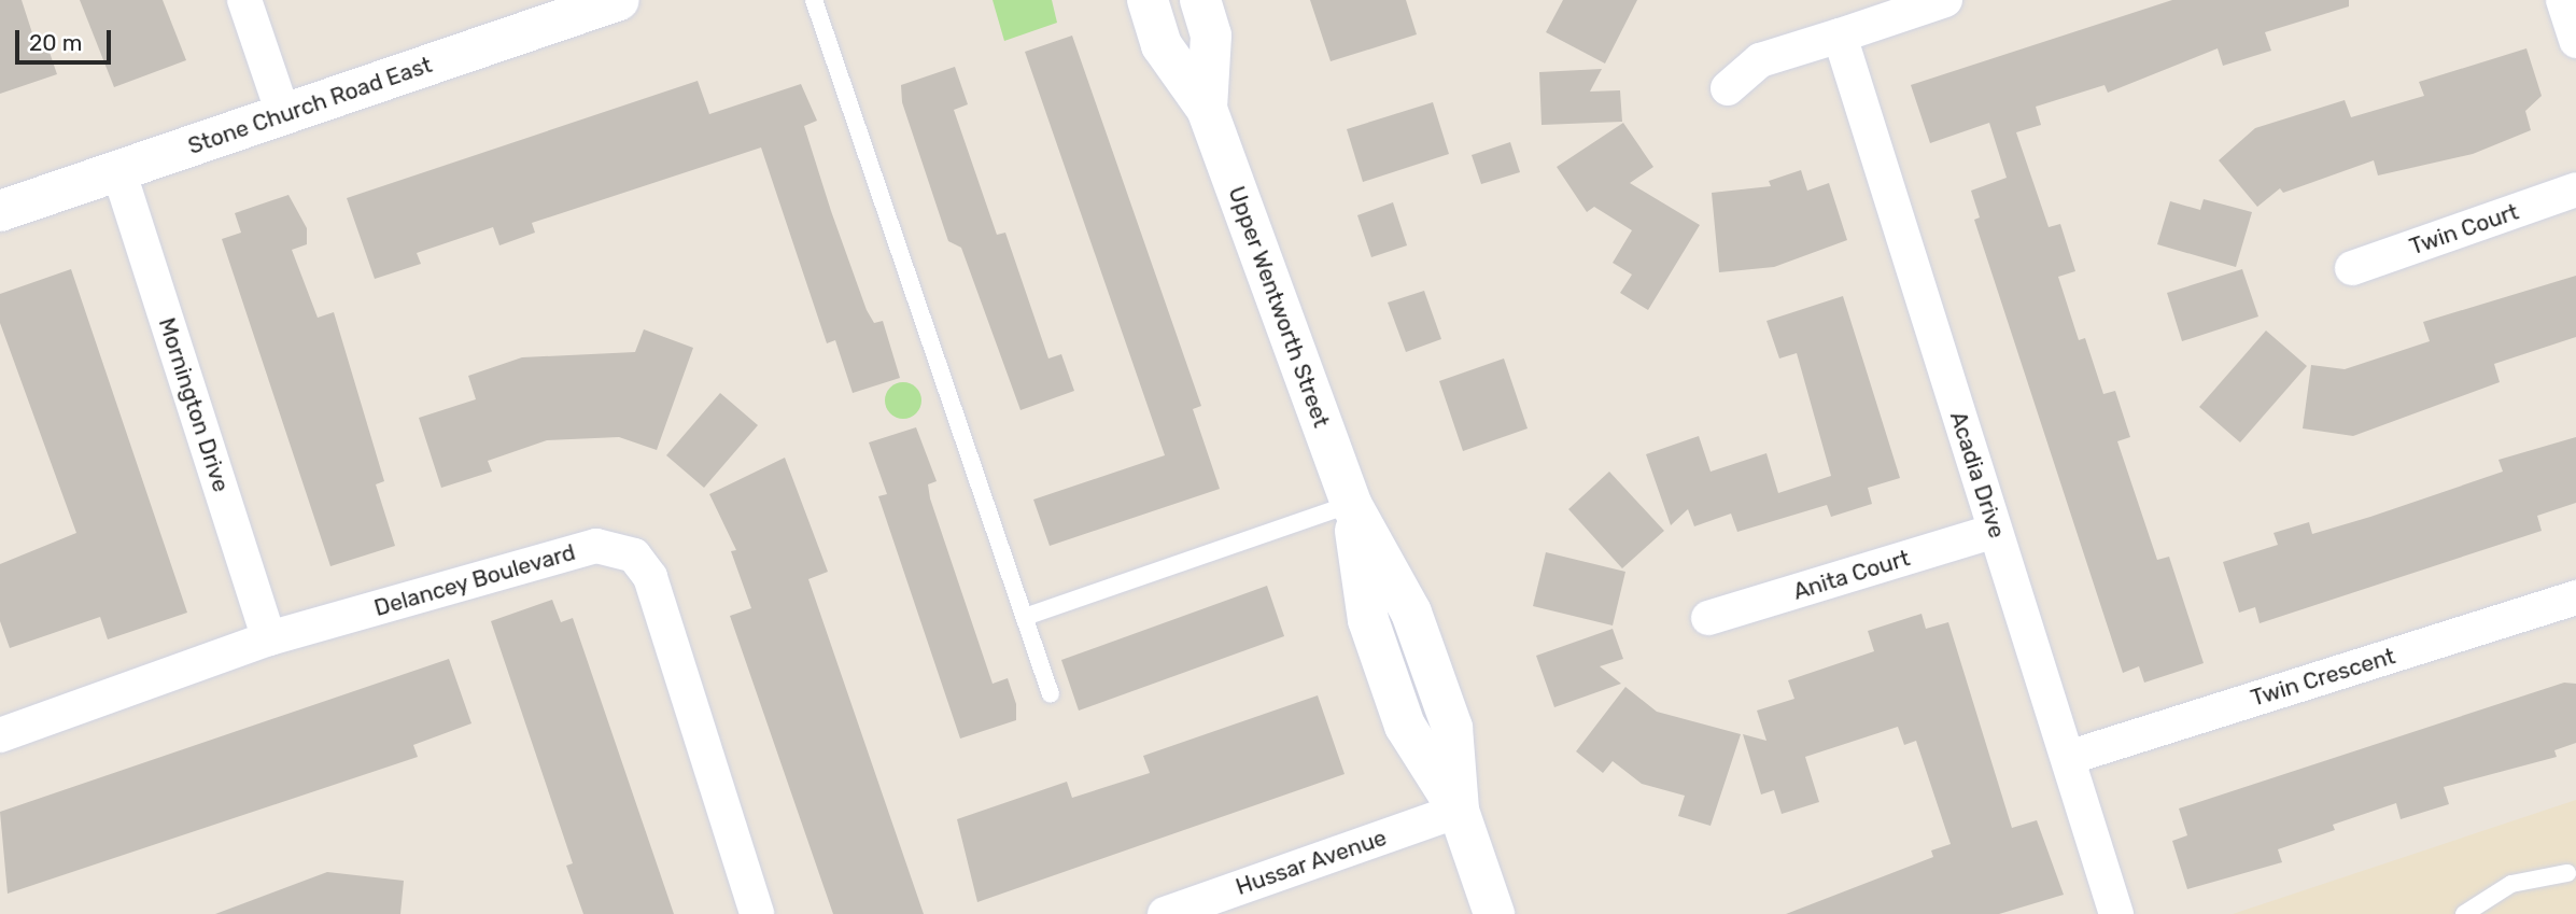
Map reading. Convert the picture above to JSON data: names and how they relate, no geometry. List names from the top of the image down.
{
  "streets": {
    "main road": ["Stone Church Road East", "Upper Wentworth Street"],
    "street": [
      "Twin Court",
      "Mornington Drive",
      "Acadia Drive",
      "Anita Court",
      "Delancey Boulevard",
      "Twin Crescent",
      "Hussar Avenue"
    ]
  },
  "crossings": [
    ["Stone Church Road East", "Mornington Drive"],
    ["Upper Wentworth Street", "Hussar Avenue"],
    ["Mornington Drive", "Delancey Boulevard"],
    ["Acadia Drive", "Anita Court"],
    ["Acadia Drive", "Twin Crescent"]
  ],
  "scale_bar": "20 m"
}
